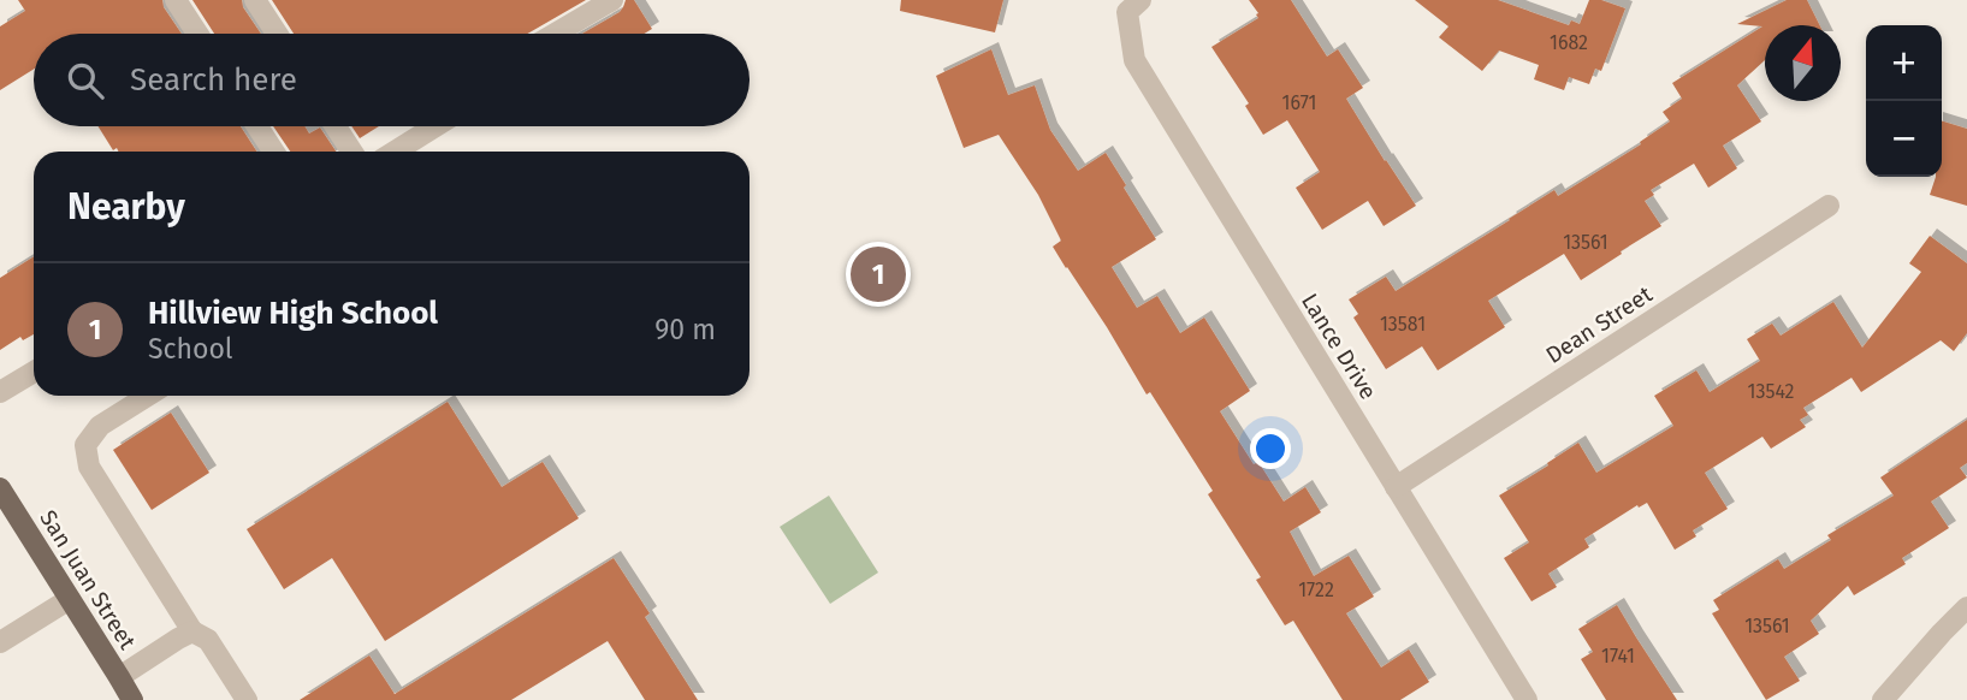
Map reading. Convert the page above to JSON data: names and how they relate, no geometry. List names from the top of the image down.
{
  "streets": {
    "main road": ["San Juan Street"],
    "street": ["Dean Street", "Lance Drive"]
  },
  "crossings": [
    ["Dean Street", "Lance Drive"]
  ],
  "house_numbers": [
    "1682",
    "1671",
    "13561",
    "13581",
    "13542",
    "1722",
    "13561",
    "1741"
  ],
  "north": "top",
  "page": {
    "map_buttons": ["+", "−"],
    "search": "Search here",
    "heading": "Nearby",
    "pins": "1",
    "list": [
      {
        "mark": "1",
        "name": "Hillview High School",
        "note": "School",
        "value": "90 m"
      }
    ]
  }
}
